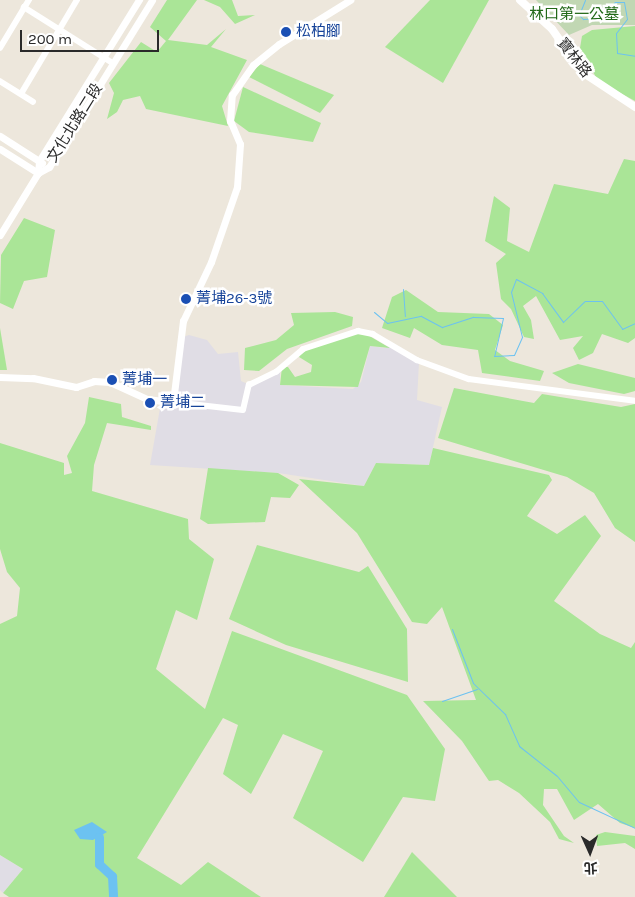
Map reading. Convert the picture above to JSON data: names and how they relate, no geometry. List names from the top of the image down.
{
  "streets": {
    "main road": ["寶林路"],
    "street": ["文化北路二段"]
  },
  "parks": ["林口第一公墓"],
  "places": [
    "松柏腳",
    "菁埔26-3號",
    "菁埔一",
    "菁埔二"
  ],
  "scale_bar": "200 m",
  "north": "bottom"
}
